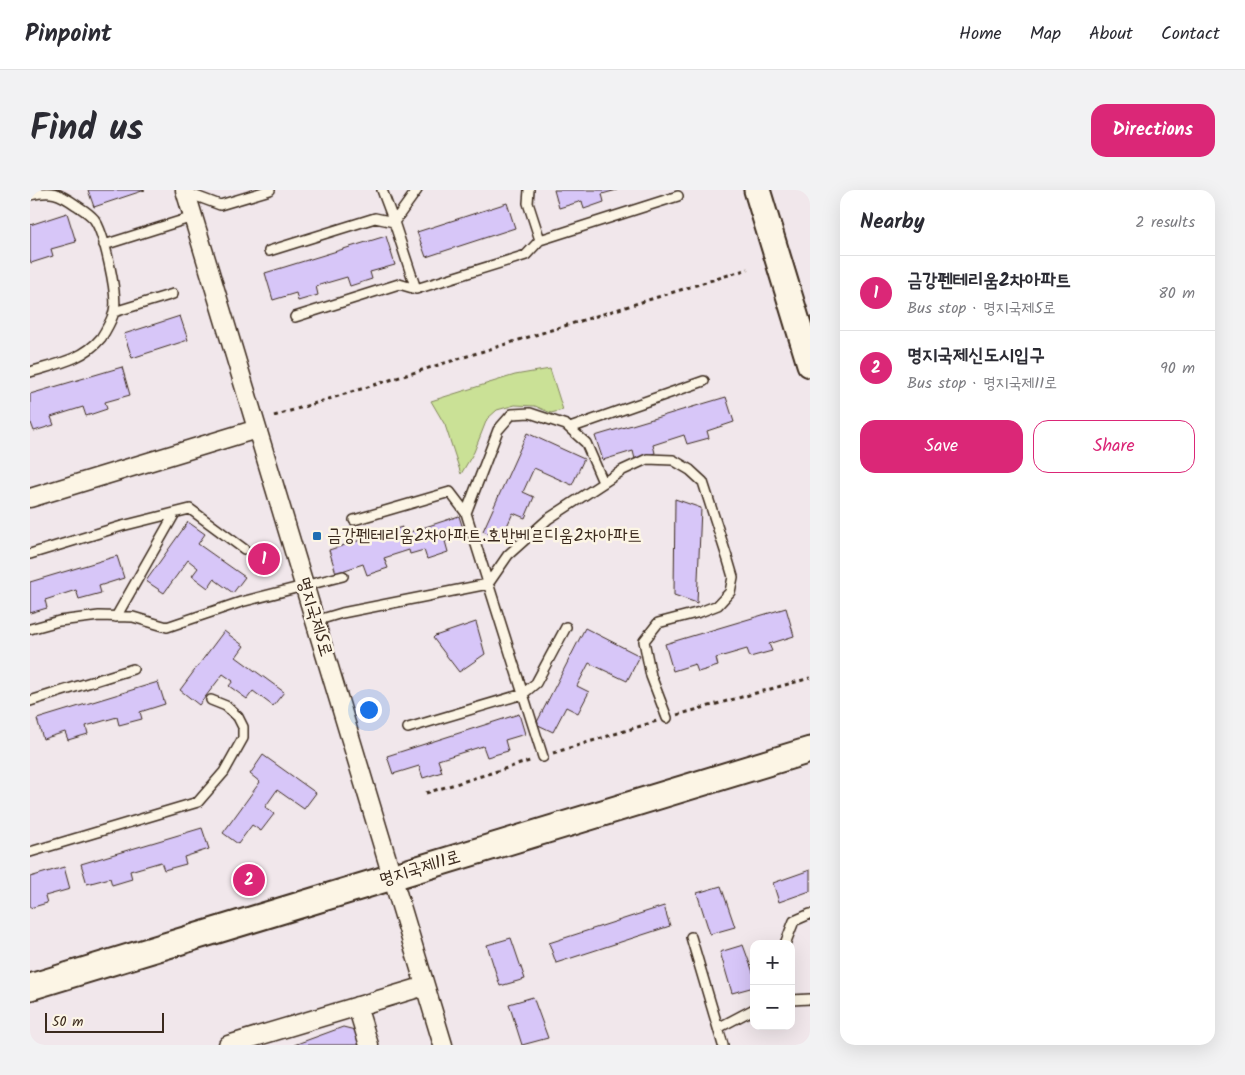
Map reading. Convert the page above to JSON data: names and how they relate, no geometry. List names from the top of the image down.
{
  "streets": {
    "main road": ["명지국제11로"],
    "street": ["명지국제5로"]
  },
  "crossings": [
    ["명지국제5로", "명지국제11로"]
  ],
  "places": {
    "transit": ["금강펜테리움2차아파트.호반베르디움2차아파트"]
  },
  "scale_bar": "50 m",
  "page": {
    "header": "Pinpoint",
    "nav": [
      "Home",
      "Map",
      "About",
      "Contact"
    ],
    "title": "Find us",
    "buttons": [
      "Directions",
      ["Save", "Share"]
    ],
    "heading": ["Nearby", "2 results"],
    "list": [
      {
        "mark": "1",
        "name": "금강펜테리움2차아파트",
        "note": "Bus stop · 명지국제5로",
        "value": "80 m"
      },
      {
        "mark": "2",
        "name": "명지국제신도시입구",
        "note": "Bus stop · 명지국제11로",
        "value": "90 m"
      }
    ],
    "pins": ["1", "2"],
    "map_buttons": ["+", "−"],
    "scale": "50 m"
  }
}
